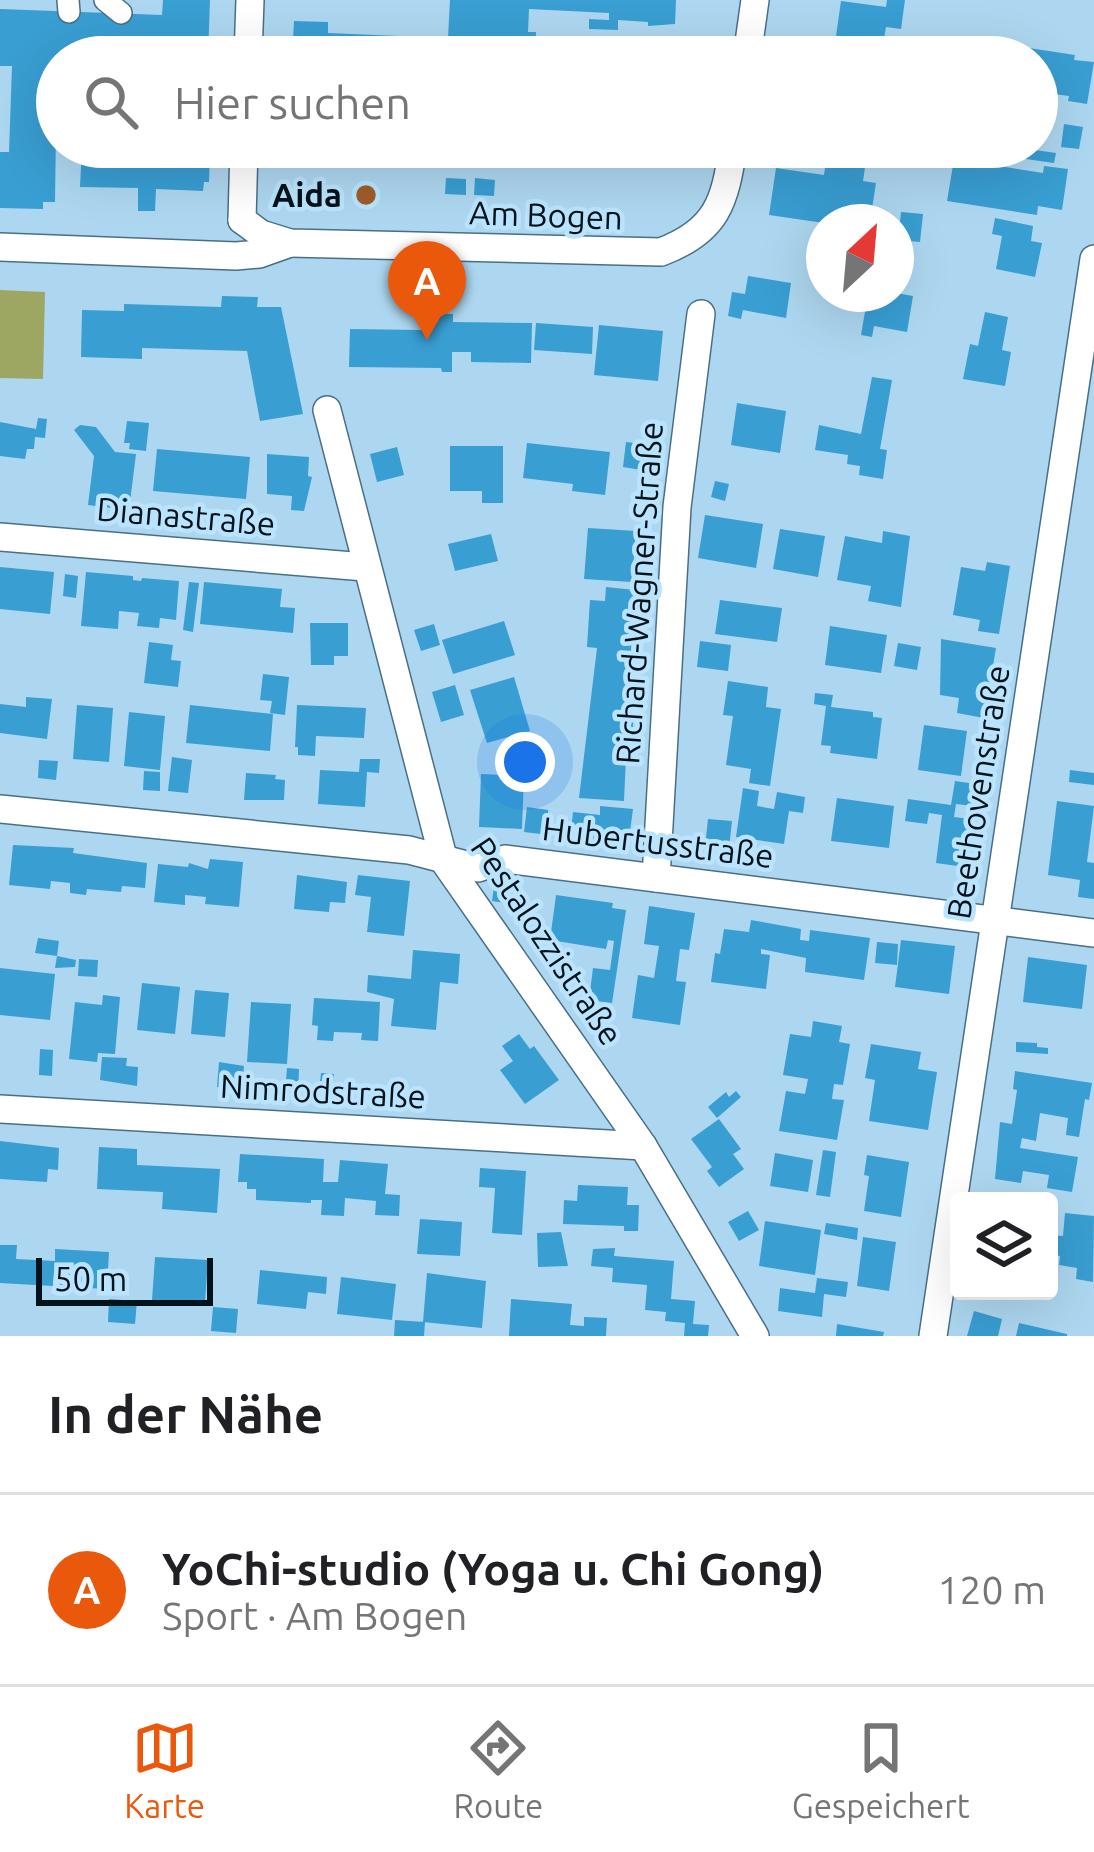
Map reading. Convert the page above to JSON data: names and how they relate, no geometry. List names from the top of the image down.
{
  "streets": {
    "street": [
      "Am Bogen",
      "Dianastraße",
      "Richard-Wagner-Straße",
      "Beethovenstraße",
      "Hubertusstraße",
      "Pestalozzistraße",
      "Nimrodstraße"
    ]
  },
  "crossings": [
    ["Dianastraße", "Pestalozzistraße"],
    ["Richard-Wagner-Straße", "Hubertusstraße"],
    ["Beethovenstraße", "Hubertusstraße"],
    ["Hubertusstraße", "Pestalozzistraße"],
    ["Pestalozzistraße", "Nimrodstraße"]
  ],
  "places": ["Aida"],
  "scale_bar": "50 m",
  "north": "top right",
  "page": {
    "search": "Hier suchen",
    "pins": "A",
    "scale": "50 m",
    "heading": "In der Nähe",
    "list": [
      {
        "mark": "A",
        "name": "YoChi-studio (Yoga u. Chi Gong)",
        "note": "Sport · Am Bogen",
        "value": "120 m"
      }
    ],
    "nav": ["Karte", "Route", "Gespeichert"]
  }
}
